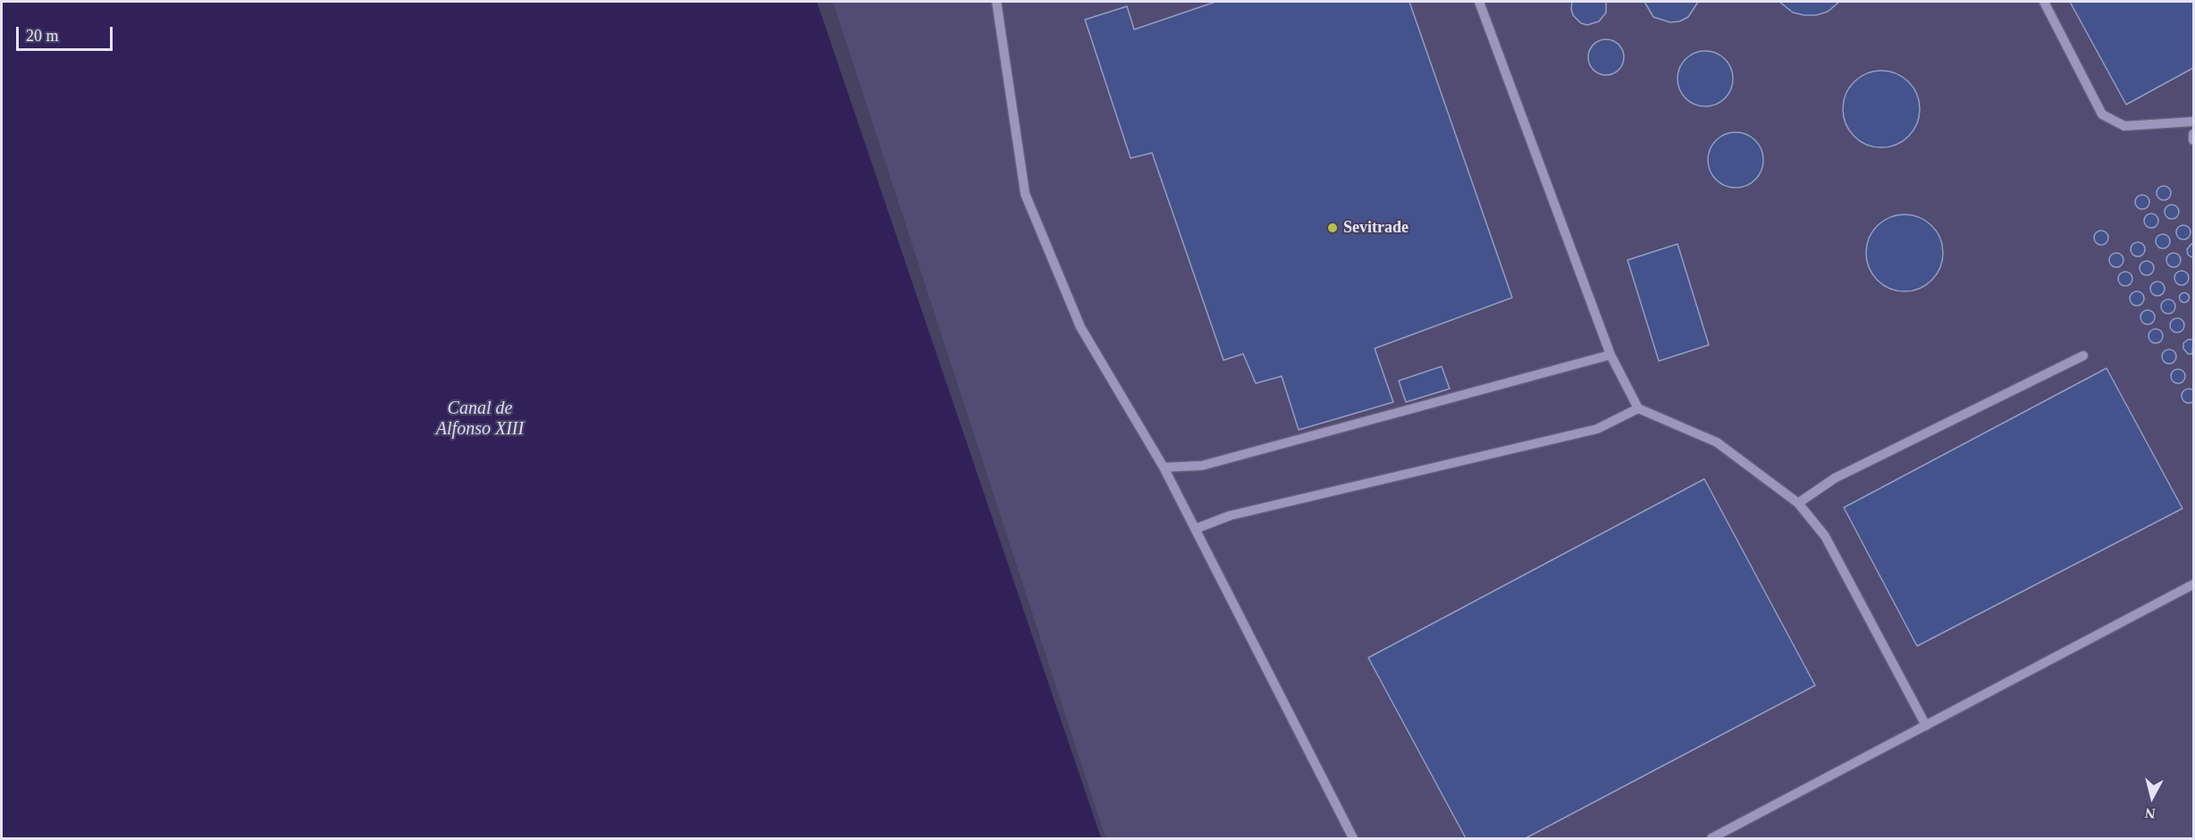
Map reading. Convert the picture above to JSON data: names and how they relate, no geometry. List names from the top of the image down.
{
  "water": ["Canal de Alfonso XIII"],
  "places": ["Sevitrade"],
  "scale_bar": "20 m",
  "north": "bottom"
}
